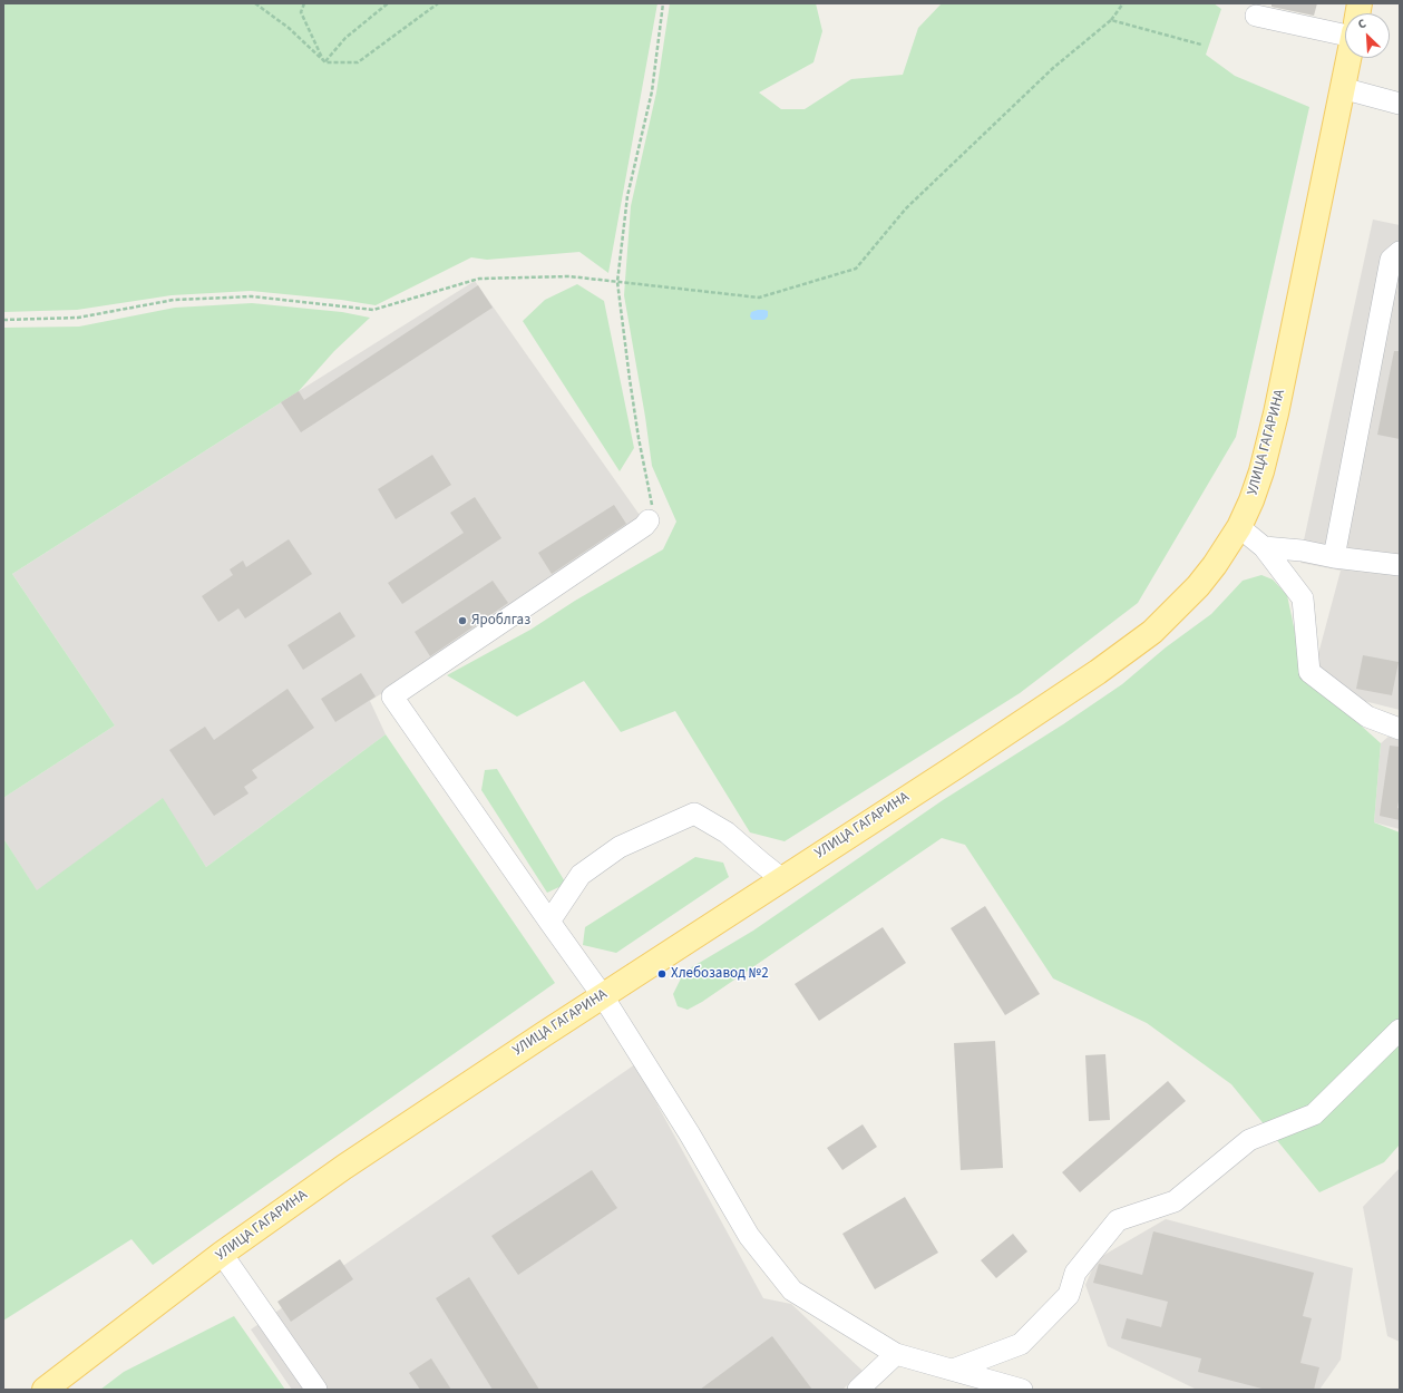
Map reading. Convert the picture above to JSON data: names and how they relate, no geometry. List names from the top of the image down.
{
  "streets": {
    "main road": ["УЛИЦА ГАГАРИНА"]
  },
  "places": ["Яроблгаз", "Хлебозавод №2"],
  "north": "top left"
}
